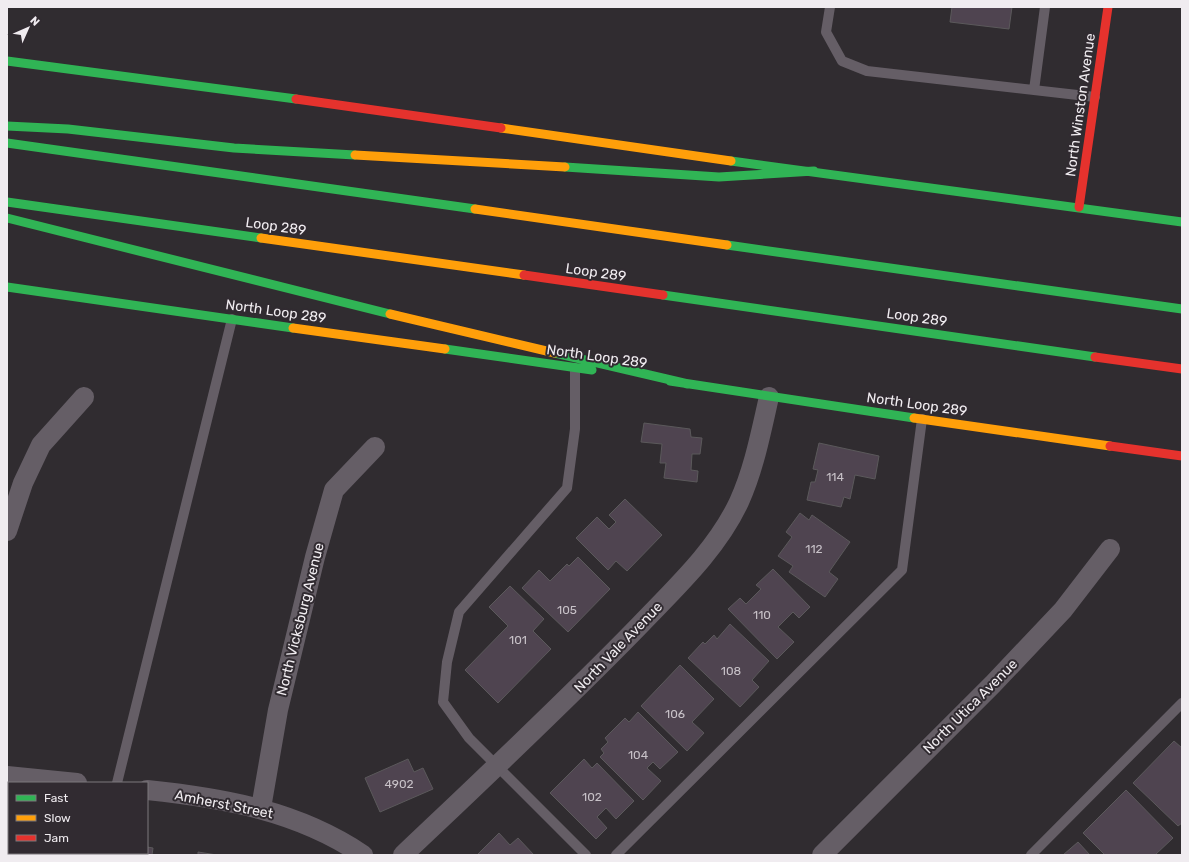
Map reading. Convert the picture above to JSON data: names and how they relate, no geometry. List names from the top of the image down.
{
  "streets": {
    "main road": ["North Winston Avenue", "Loop 289", "North Loop 289"],
    "street": [
      "North Vicksburg Avenue",
      "North Vale Avenue",
      "North Utica Avenue",
      "Amherst Street"
    ]
  },
  "crossings": [
    ["North Loop 289", "North Vale Avenue"],
    ["North Vicksburg Avenue", "Amherst Street"]
  ],
  "house_numbers": [
    "114",
    "112",
    "105",
    "110",
    "101",
    "108",
    "106",
    "104",
    "4902",
    "102"
  ],
  "legend": ["Fast", "Slow", "Jam"],
  "north": "top right"
}
